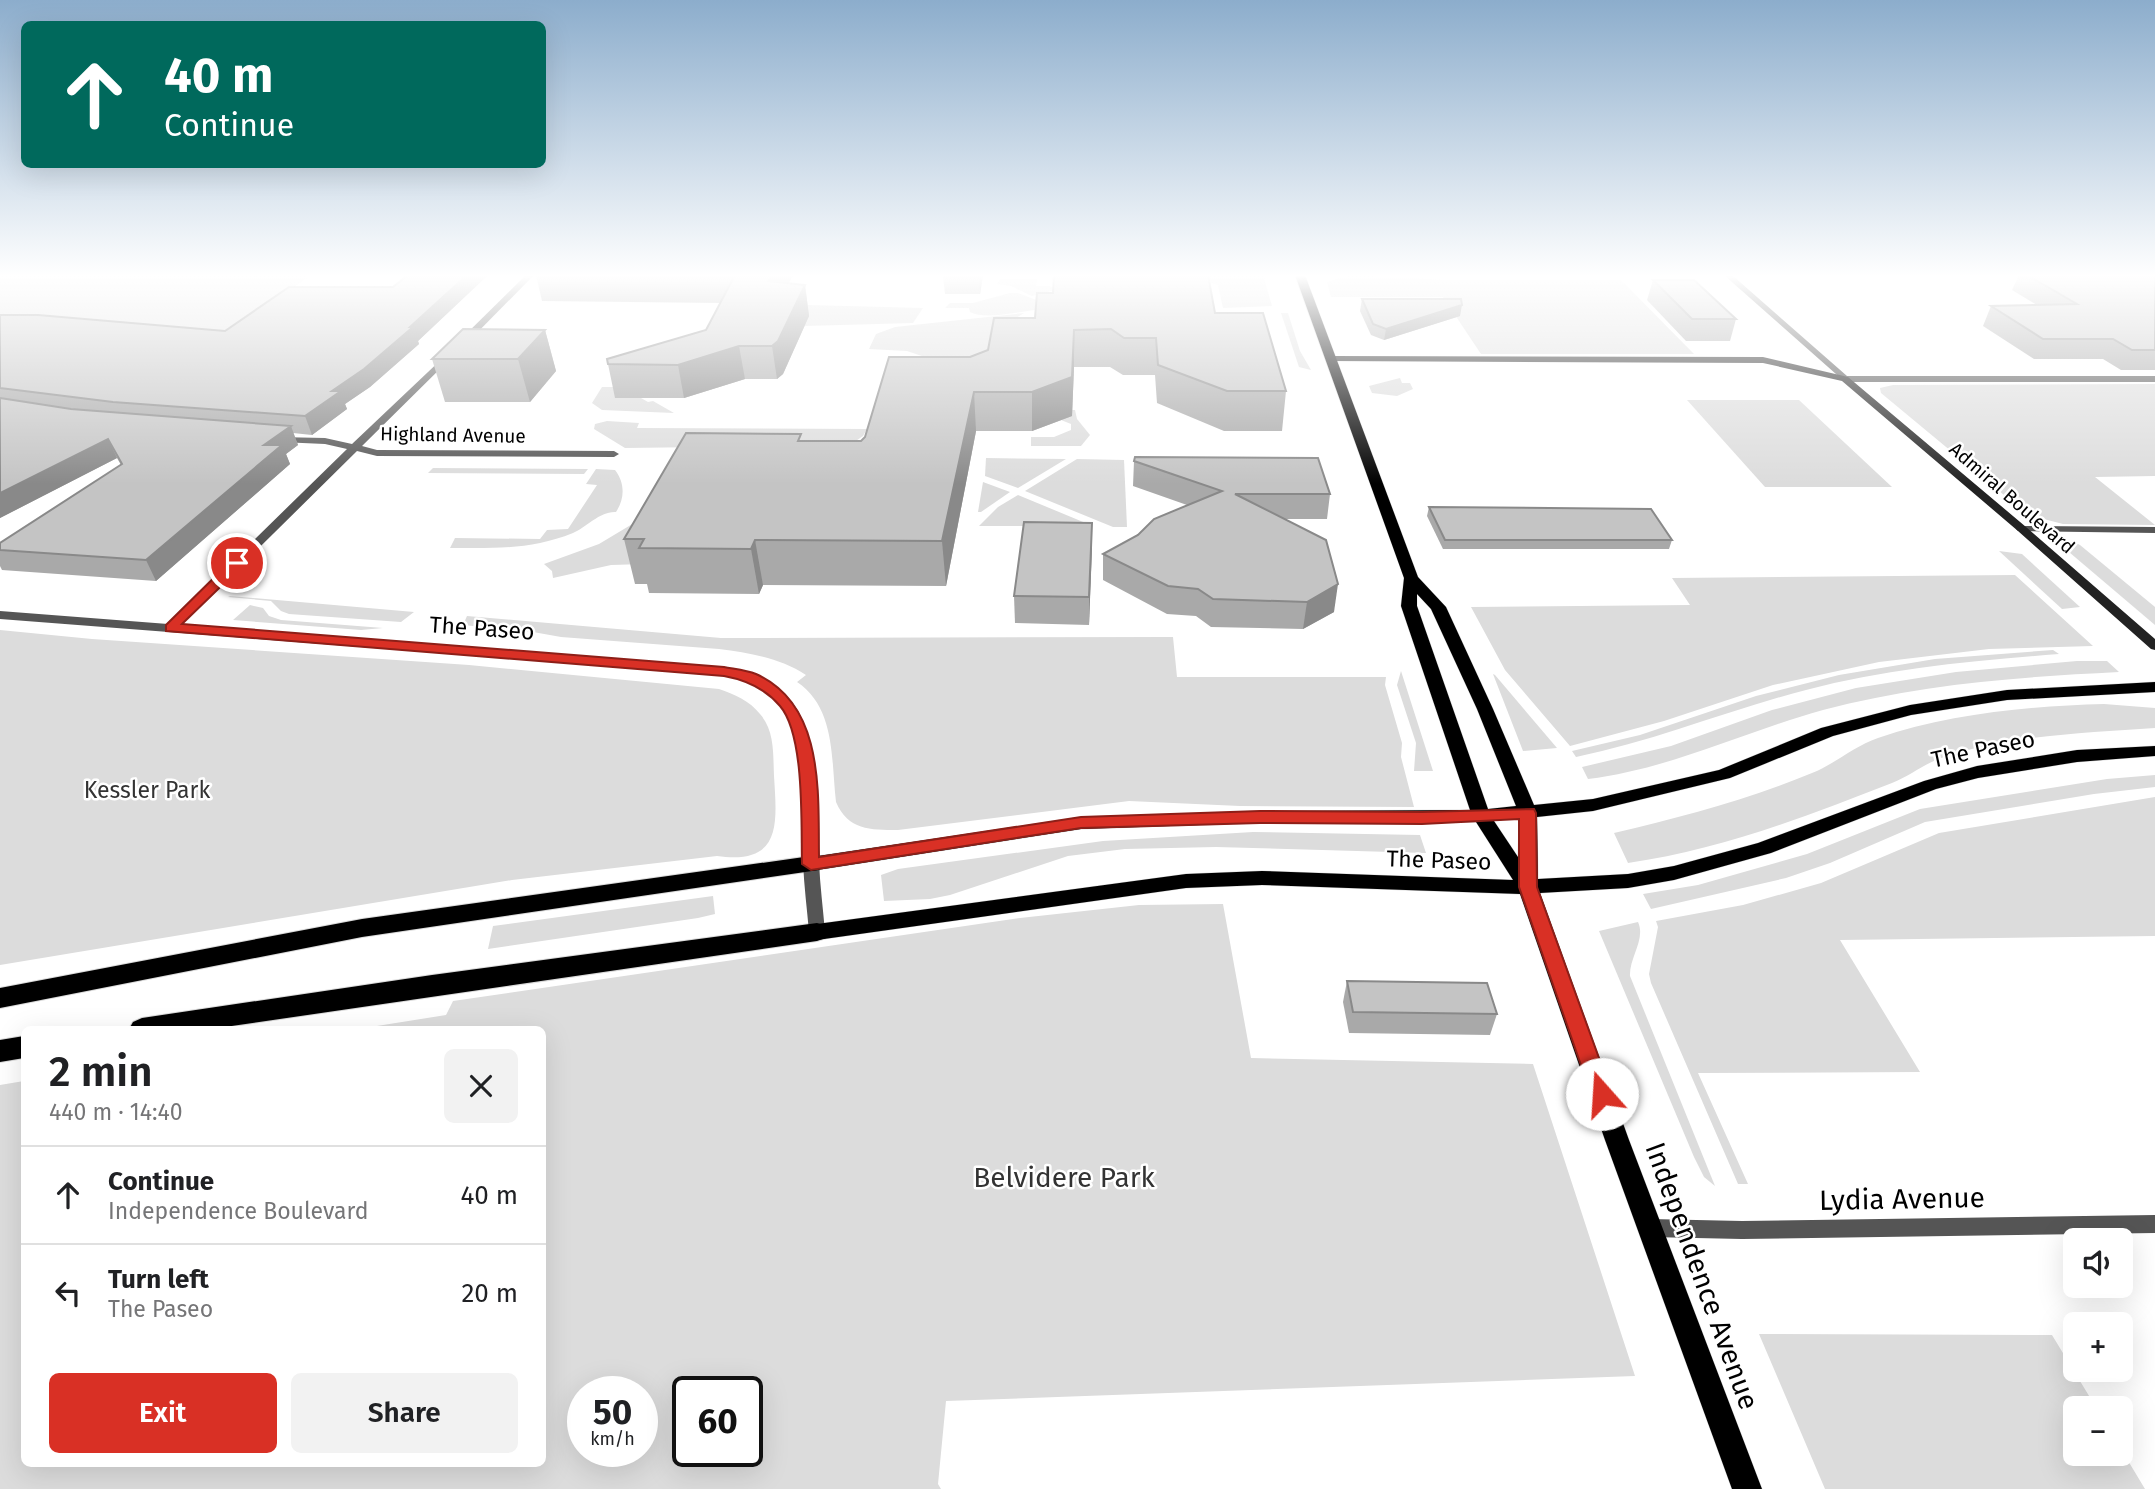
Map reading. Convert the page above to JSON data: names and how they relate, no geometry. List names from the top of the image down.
{
  "streets": {
    "main road": ["The Paseo", "Independence Avenue"],
    "street": ["Highland Avenue", "Admiral Boulevard", "Lydia Avenue"]
  },
  "crossings": [
    ["The Paseo", "Independence Avenue"],
    ["Lydia Avenue", "Independence Avenue"]
  ],
  "parks": ["Kessler Park", "Belvidere Park"],
  "page": {
    "turn": ["40 m", "Continue"],
    "heading": ["2 min", "440 m · 14:40"],
    "list": [
      {
        "name": "Continue",
        "note": "Independence Boulevard",
        "value": "40 m"
      },
      {
        "name": "Turn left",
        "note": "The Paseo",
        "value": "20 m"
      }
    ],
    "map_buttons": ["+", "−"],
    "buttons": ["Exit", "Share"],
    "speed": "50 km/h",
    "limit": "60"
  }
}
